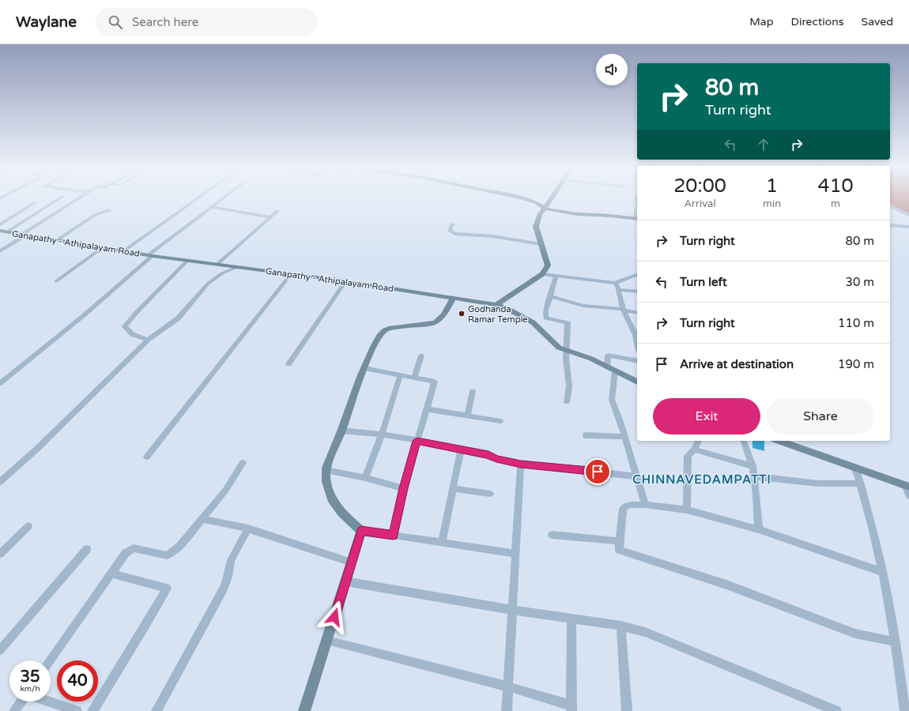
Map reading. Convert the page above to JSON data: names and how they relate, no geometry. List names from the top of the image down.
{
  "streets": {
    "street": ["Ganapathy - Athipalayam Road"]
  },
  "districts": ["CHINNAVEDAMPATTI"],
  "places": ["Godhanda Ramar Temple"],
  "page": {
    "header": "Waylane",
    "search": "Search here",
    "nav": ["Map", "Directions", "Saved"],
    "turn": ["80 m", "Turn right"],
    "eta": [
      "20:00",
      "Arrival",
      "1",
      "min",
      "410",
      "m"
    ],
    "list": [
      {
        "name": "Turn right",
        "value": "80 m"
      },
      {
        "name": "Turn left",
        "value": "30 m"
      },
      {
        "name": "Turn right",
        "value": "110 m"
      },
      {
        "name": "Arrive at destination",
        "value": "190 m"
      }
    ],
    "buttons": ["Exit", "Share"],
    "speed": "35 km/h",
    "limit": "40"
  }
}
